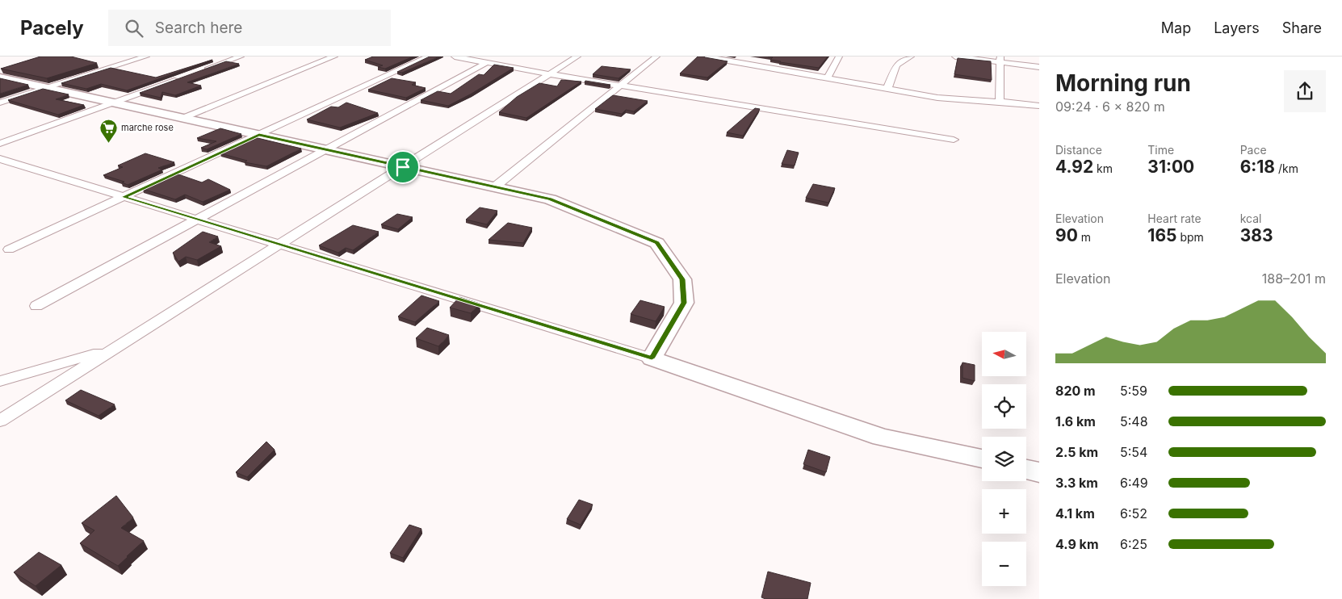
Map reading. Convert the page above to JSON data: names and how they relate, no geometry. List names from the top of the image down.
{
  "places": {
    "supermarket": ["marche rose"]
  },
  "north": "left",
  "page": {
    "header": "Pacely",
    "search": "Search here",
    "nav": ["Map", "Layers", "Share"],
    "heading": ["Morning run", "09:24 · 6 × 820 m"],
    "stats": [
      ["Distance", "4.92 km"],
      ["Time", "31:00"],
      ["Pace", "6:18 /km"],
      ["Elevation", "90 m"],
      ["Heart rate", "165 bpm"],
      ["kcal", "383"]
    ],
    "chart": ["Elevation", "188–201 m"],
    "map_buttons": ["+", "−"],
    "list": [
      {
        "name": "820 m",
        "note": "5:59"
      },
      {
        "name": "1.6 km",
        "note": "5:48"
      },
      {
        "name": "2.5 km",
        "note": "5:54"
      },
      {
        "name": "3.3 km",
        "note": "6:49"
      },
      {
        "name": "4.1 km",
        "note": "6:52"
      },
      {
        "name": "4.9 km",
        "note": "6:25"
      }
    ]
  }
}
